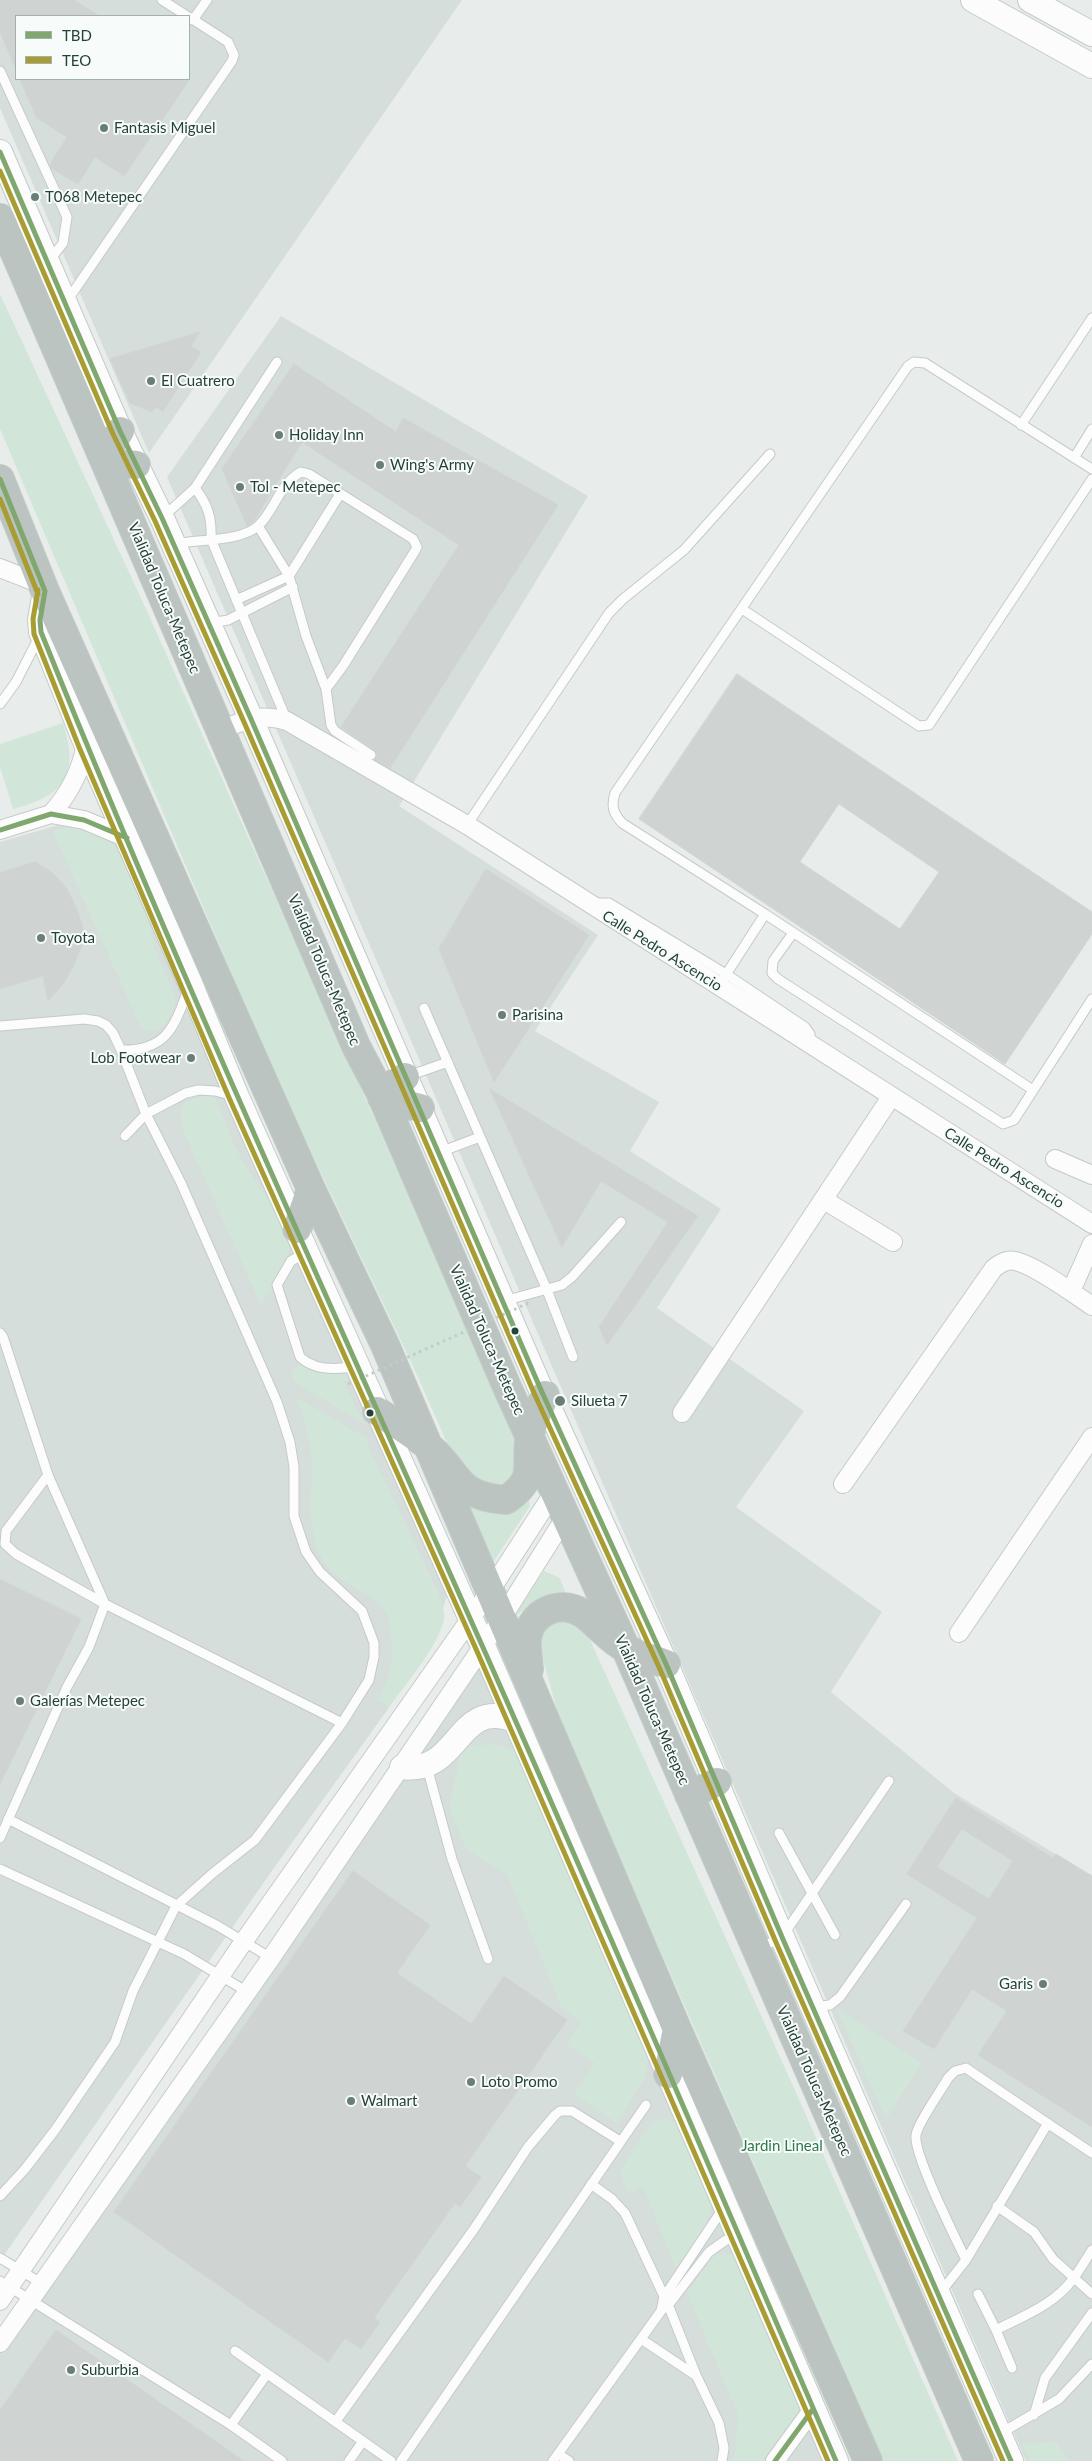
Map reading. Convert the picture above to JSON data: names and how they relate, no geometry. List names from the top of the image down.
{
  "streets": {
    "highway": ["Vialidad Toluca-Metepec"],
    "street": ["Calle Pedro Ascencio"]
  },
  "crossings": [
    ["Vialidad Toluca-Metepec", "Calle Pedro Ascencio"]
  ],
  "parks": ["Jardin Lineal"],
  "places": [
    "Fantasis Miguel",
    "T068 Metepec",
    "El Cuatrero",
    "Holiday Inn",
    "Wing's Army",
    "Tol - Metepec",
    "Toyota",
    "Parisina",
    "Lob Footwear",
    "Silueta 7",
    "Galerías Metepec",
    "Garis",
    "Loto Promo",
    "Walmart",
    "Suburbia"
  ],
  "lines": ["transit line TBD", "transit line TEO"],
  "legend": ["TBD", "TEO"]
}
